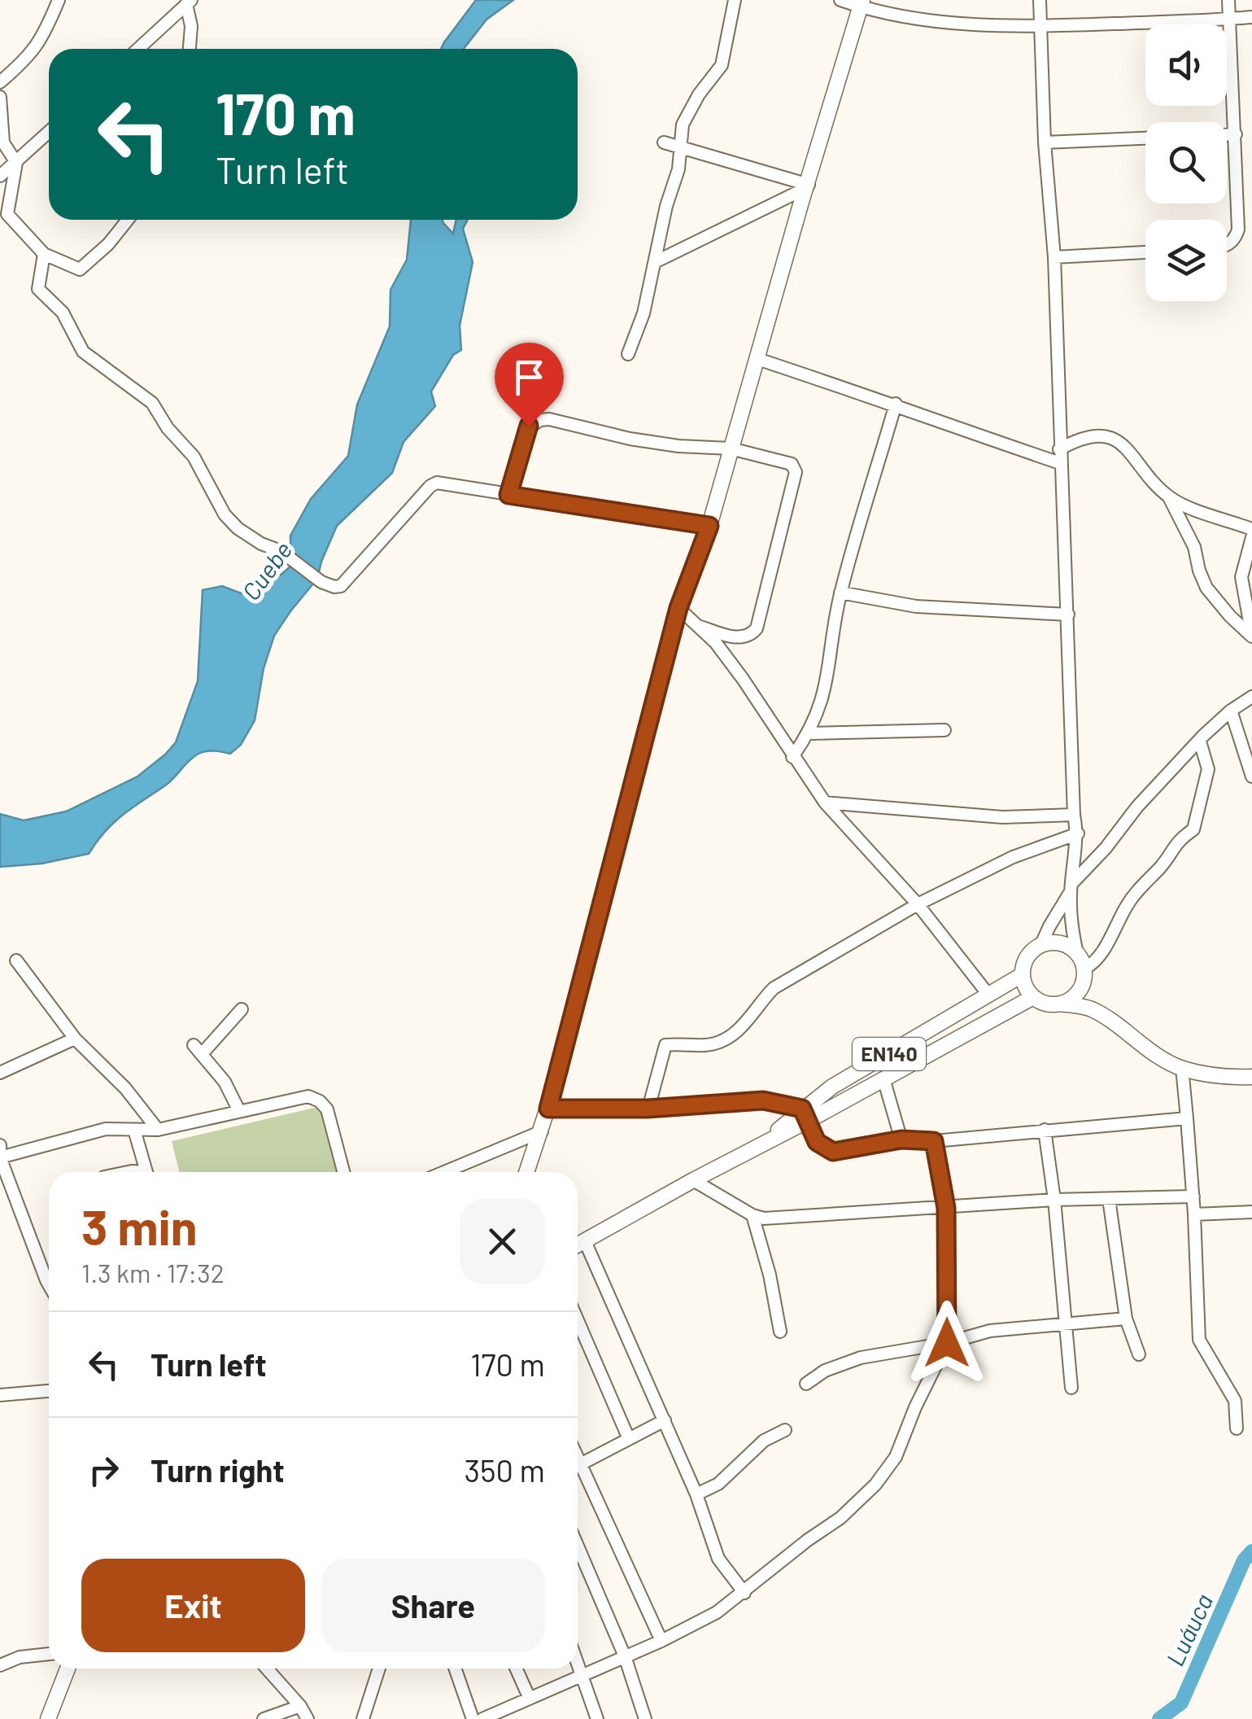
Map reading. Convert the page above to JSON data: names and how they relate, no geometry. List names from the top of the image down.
{
  "streets": {
    "main road": ["EN140"]
  },
  "water": ["Cuebe", "Luáuca"],
  "page": {
    "turn": ["170 m", "Turn left"],
    "heading": ["3 min", "1.3 km · 17:32"],
    "list": [
      {
        "name": "Turn left",
        "value": "170 m"
      },
      {
        "name": "Turn right",
        "value": "350 m"
      }
    ],
    "buttons": ["Exit", "Share"]
  }
}
